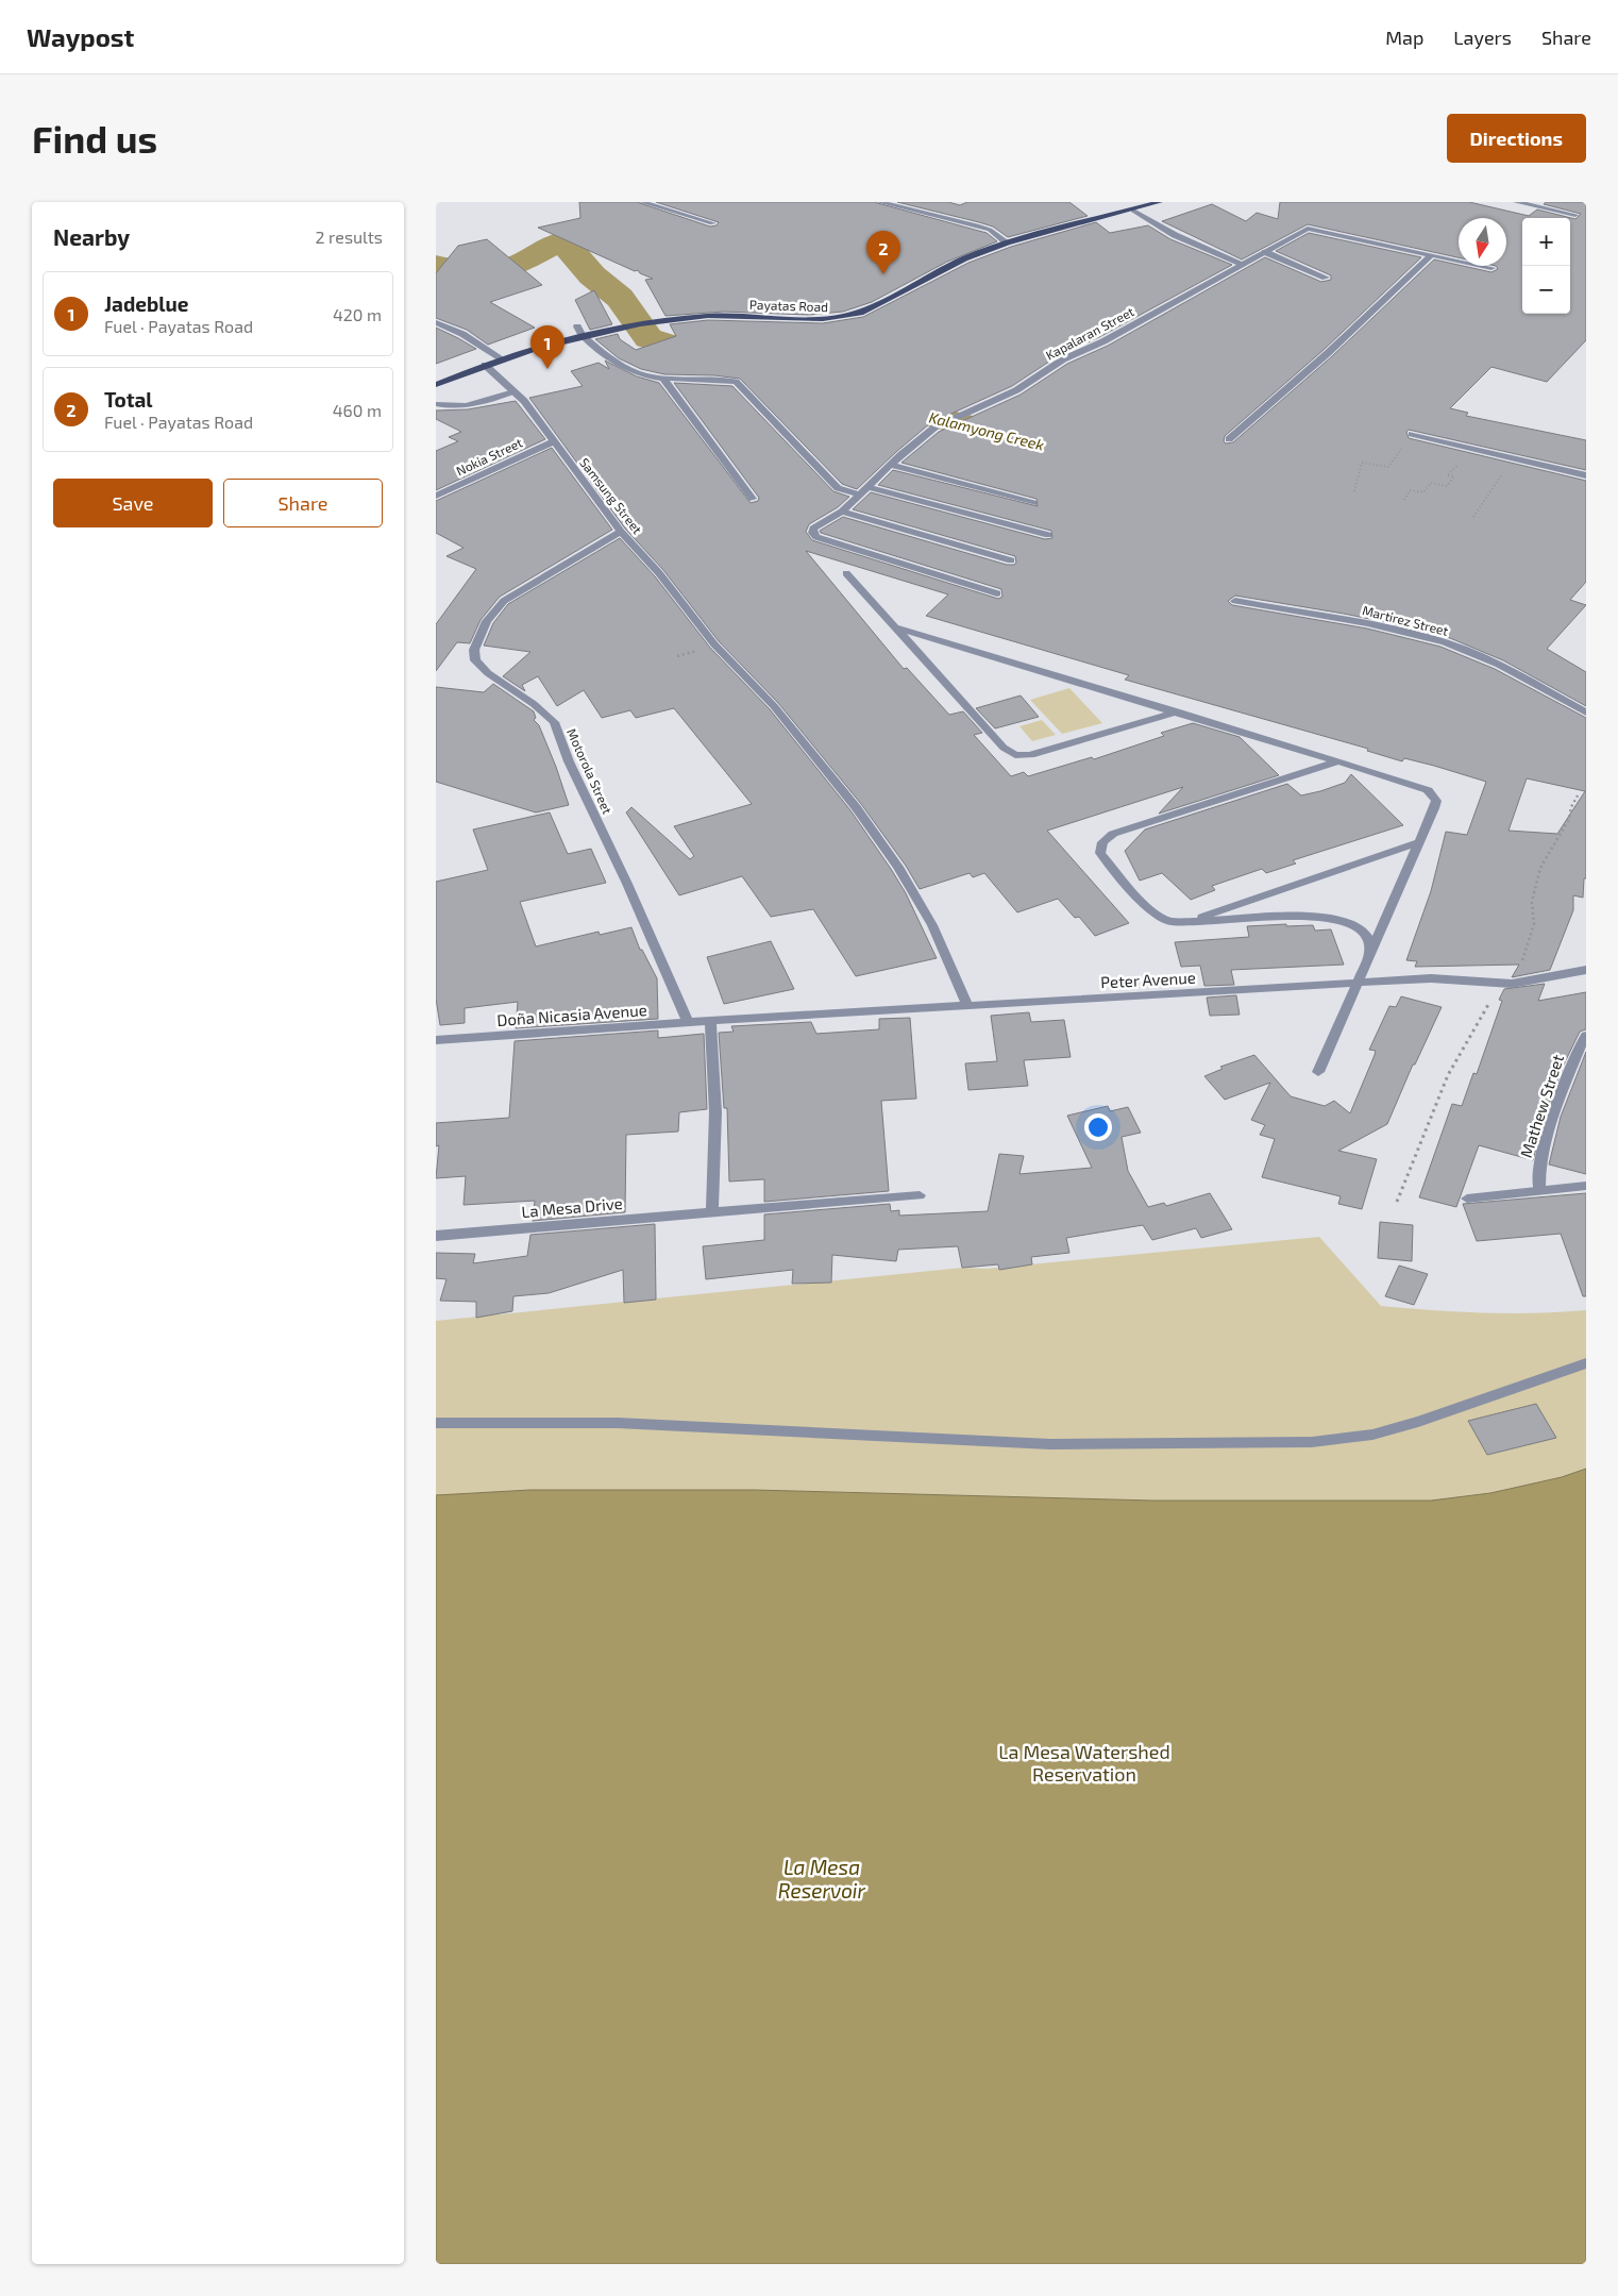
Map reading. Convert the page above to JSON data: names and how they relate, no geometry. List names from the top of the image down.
{
  "streets": {
    "main road": ["Payatas Road"],
    "street": [
      "Kapalaran Street",
      "Nokia Street",
      "Samsung Street",
      "Martirez Street",
      "Motorola Street",
      "Peter Avenue",
      "Doña Nicasia Avenue",
      "Mathew Street",
      "La Mesa Drive"
    ]
  },
  "crossings": [
    ["Payatas Road", "Samsung Street"],
    ["Nokia Street", "Samsung Street"],
    ["Samsung Street", "Motorola Street"],
    ["Samsung Street", "Peter Avenue"],
    ["Motorola Street", "Doña Nicasia Avenue"],
    ["Peter Avenue", "Doña Nicasia Avenue"]
  ],
  "water": ["Kalamyong Creek", "La Mesa Reservoir"],
  "parks": ["La Mesa Watershed Reservation"],
  "north": "bottom",
  "page": {
    "header": "Waypost",
    "nav": ["Map", "Layers", "Share"],
    "buttons": [
      "Directions",
      ["Save", "Share"]
    ],
    "title": "Find us",
    "heading": ["Nearby", "2 results"],
    "map_buttons": ["+", "−"],
    "pins": ["2", "1"],
    "list": [
      {
        "mark": "1",
        "name": "Jadeblue",
        "note": "Fuel · Payatas Road",
        "value": "420 m"
      },
      {
        "mark": "2",
        "name": "Total",
        "note": "Fuel · Payatas Road",
        "value": "460 m"
      }
    ]
  }
}
